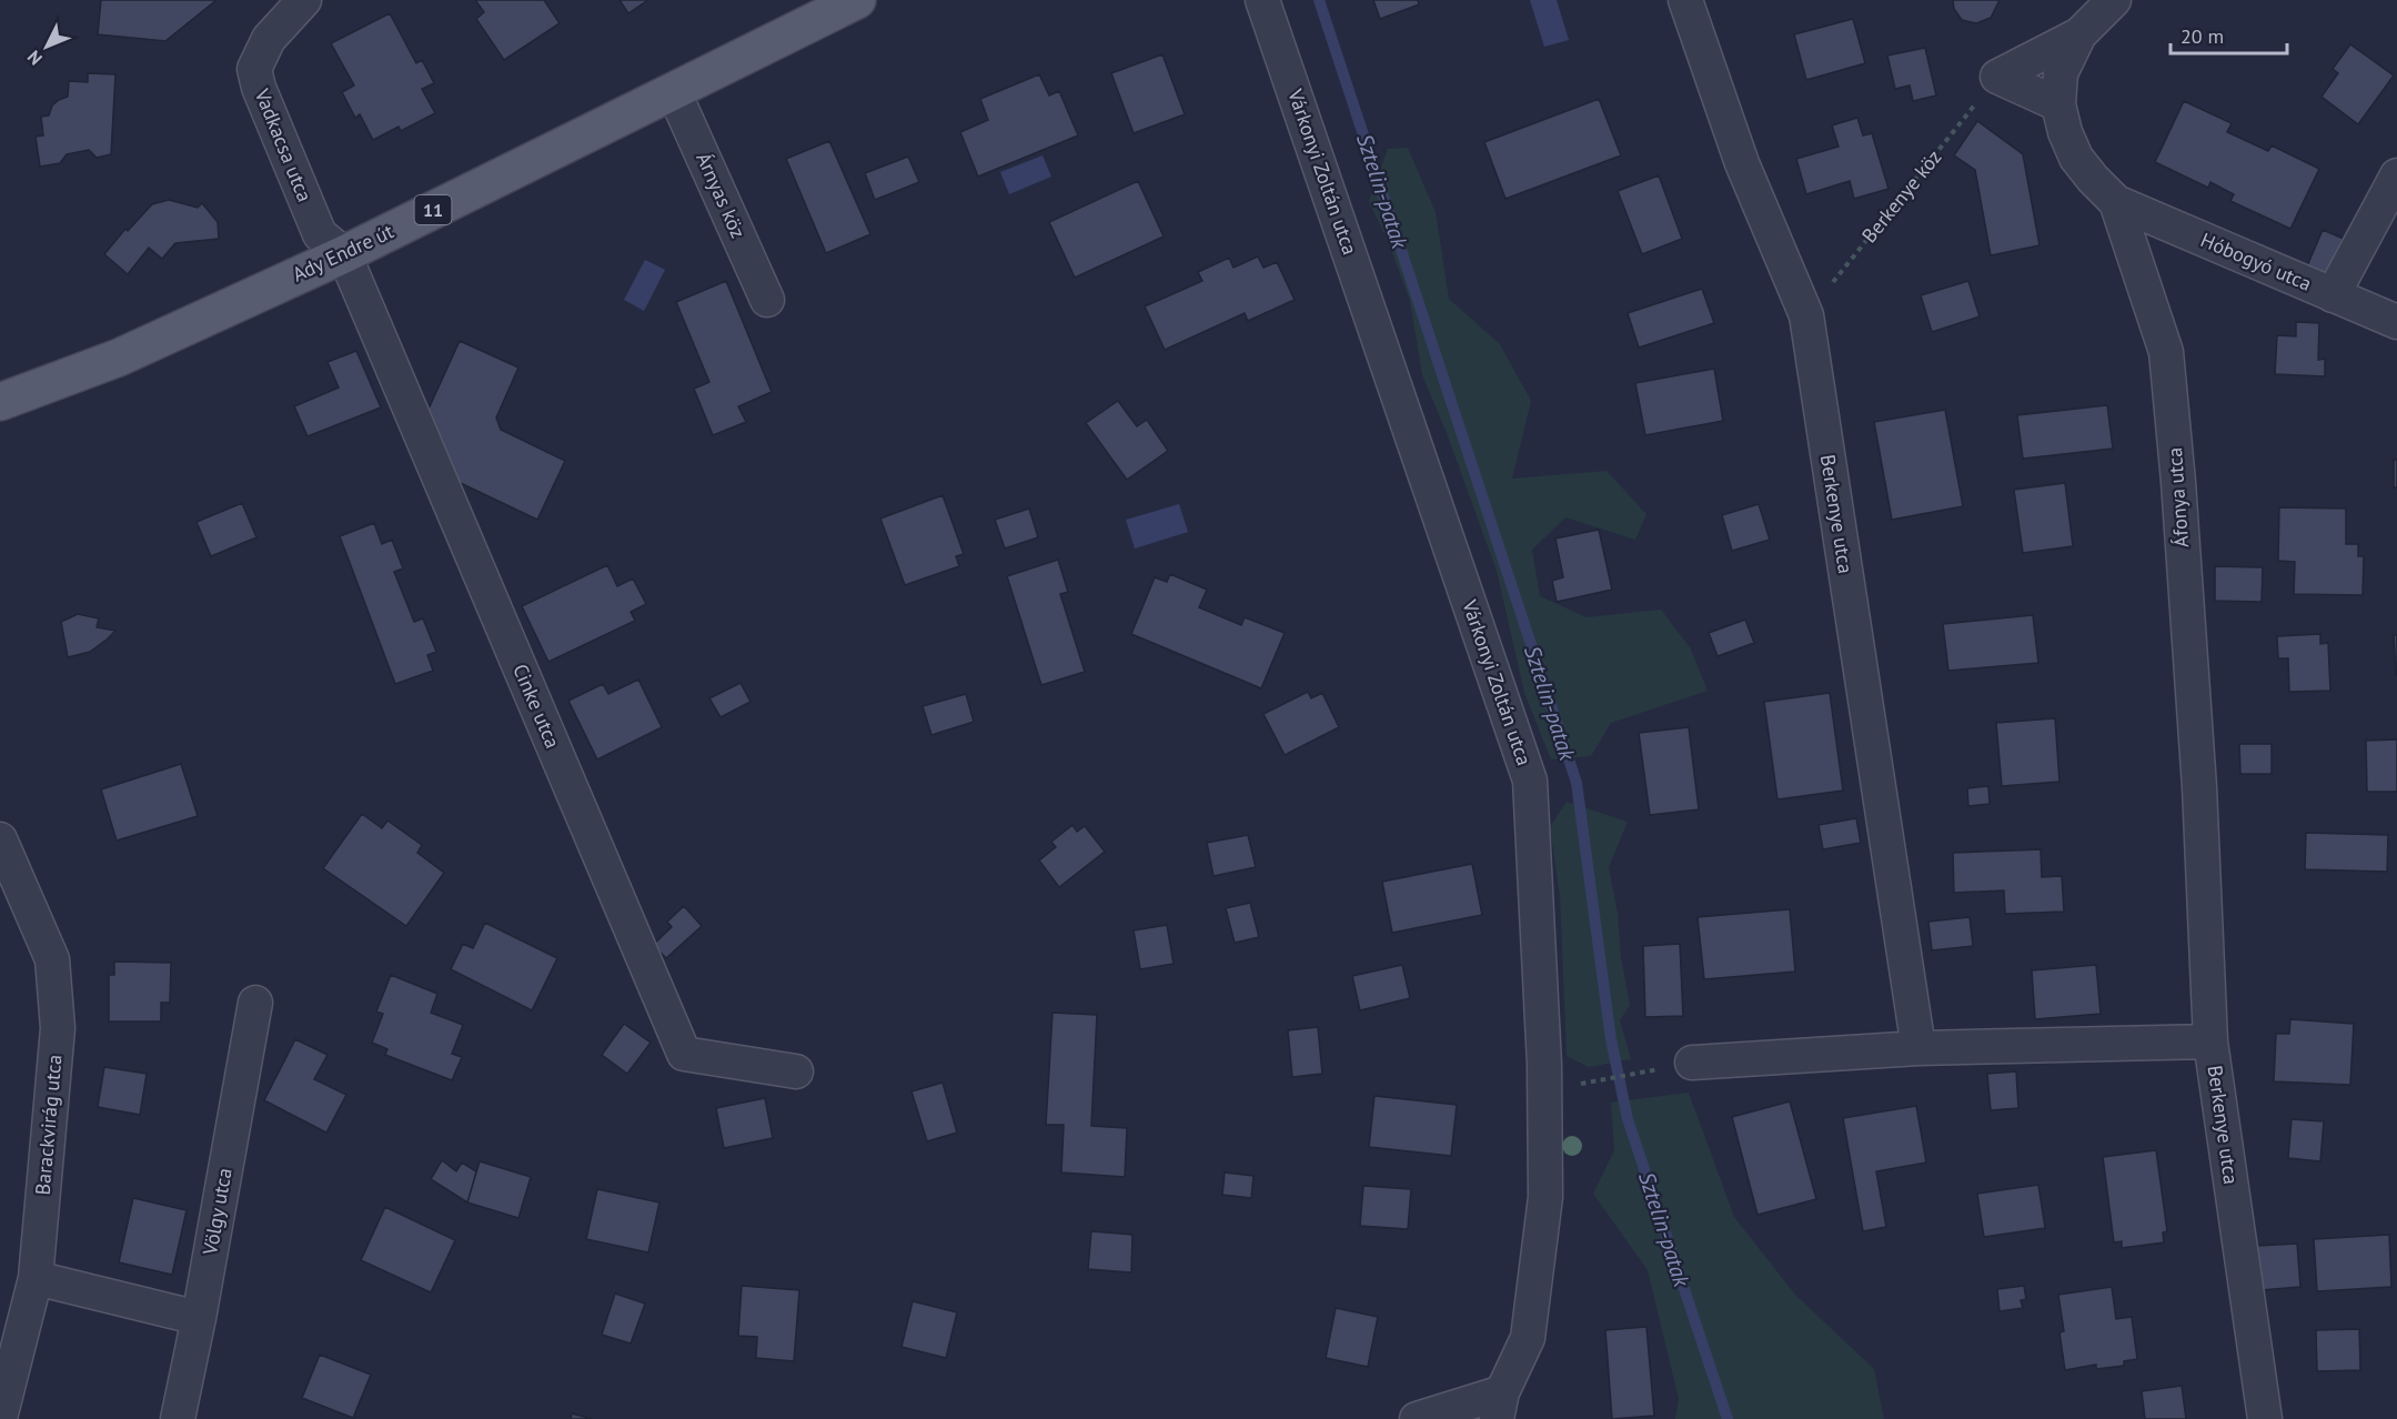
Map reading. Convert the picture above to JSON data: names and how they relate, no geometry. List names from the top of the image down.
{
  "streets": {
    "main road": ["11", "Ady Endre út"],
    "street": [
      "Vadkacsa utca",
      "Várkonyi Zoltán utca",
      "Árnyas köz",
      "Hóbogyó utca",
      "Áfonya utca",
      "Berkenye utca",
      "Cinke utca",
      "Barackvirág utca",
      "Völgy utca"
    ],
    "path": ["Berkenye köz"]
  },
  "crossings": [
    ["Vadkacsa utca", "Ady Endre út"],
    ["Vadkacsa utca", "Cinke utca"],
    ["Árnyas köz", "Ady Endre út"],
    ["Berkenye köz", "Berkenye utca"],
    ["Ady Endre út", "Cinke utca"],
    ["Hóbogyó utca", "Áfonya utca"],
    ["Áfonya utca", "Berkenye utca"]
  ],
  "water": ["Sztelin-patak"],
  "scale_bar": "20 m",
  "north": "bottom left"
}
